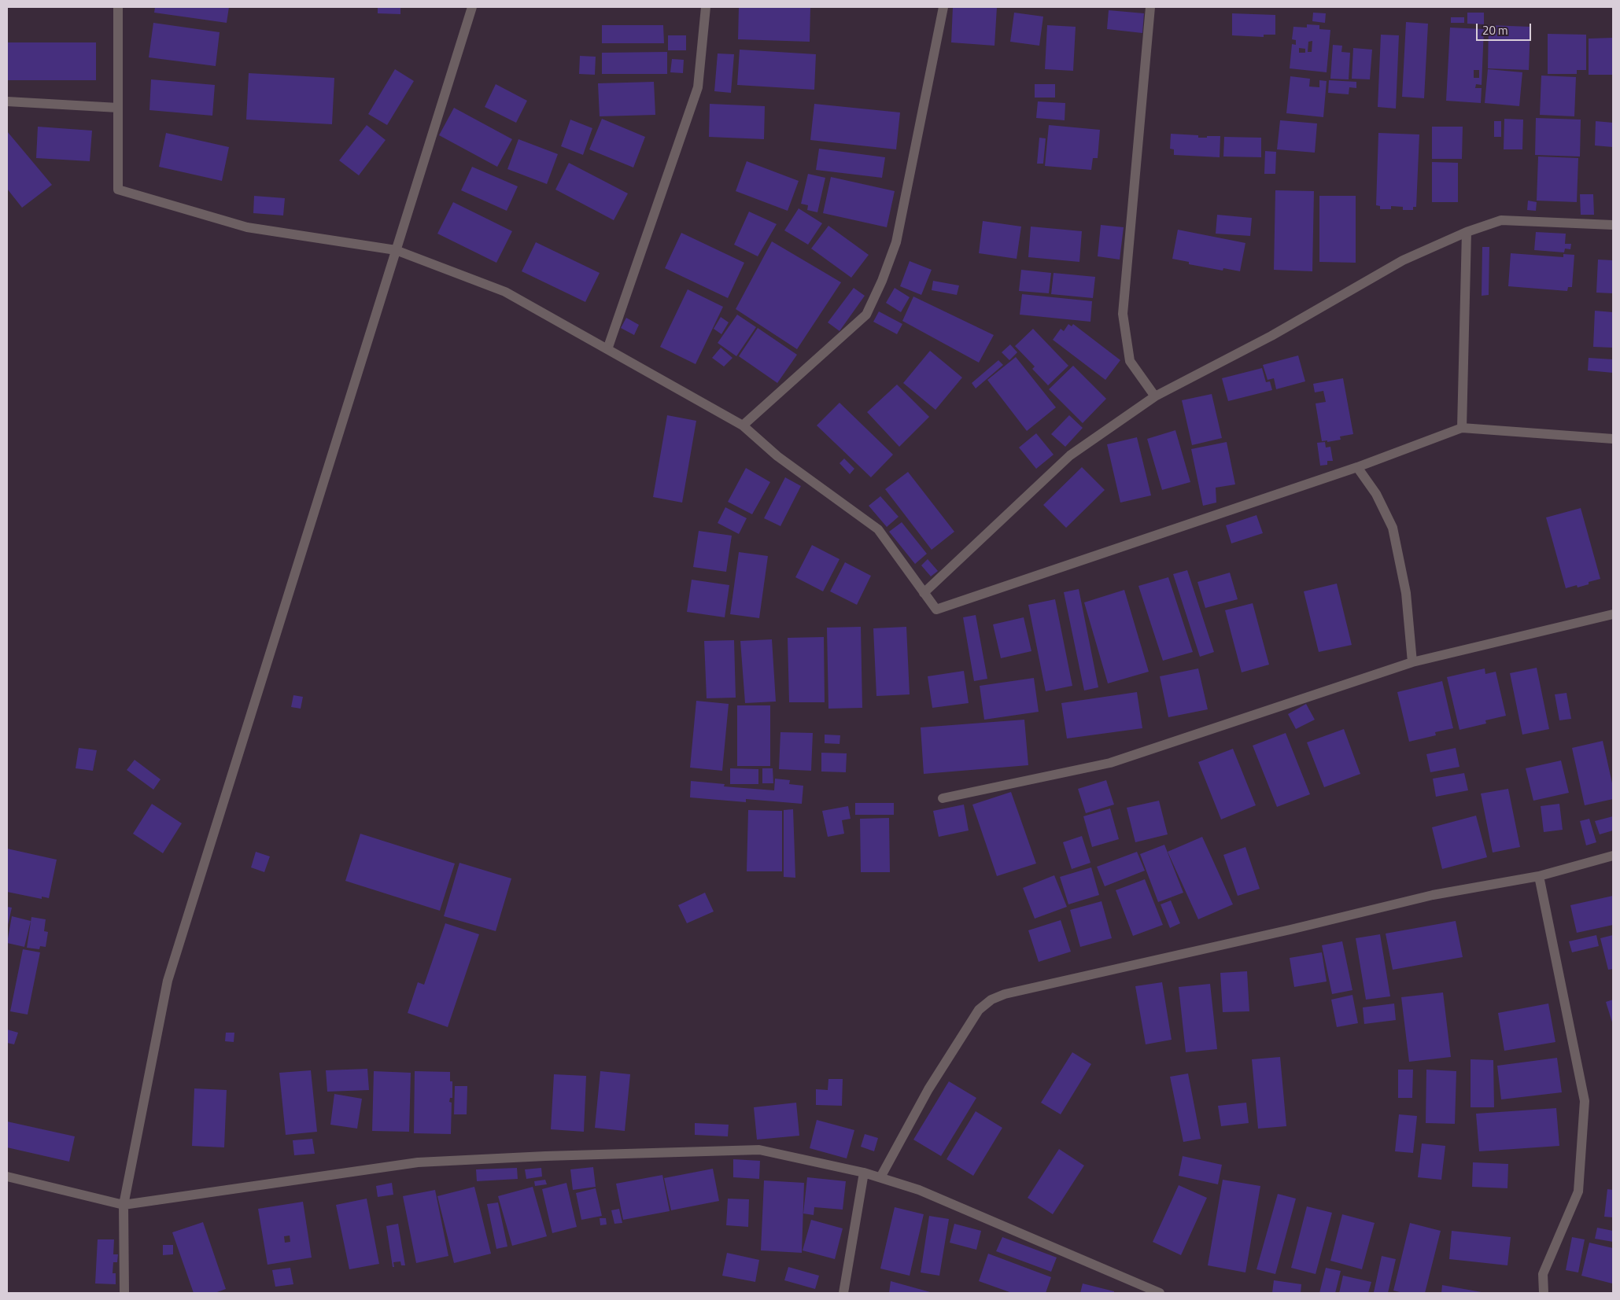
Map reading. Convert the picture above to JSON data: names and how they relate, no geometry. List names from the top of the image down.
{
  "scale_bar": "20 m"
}
